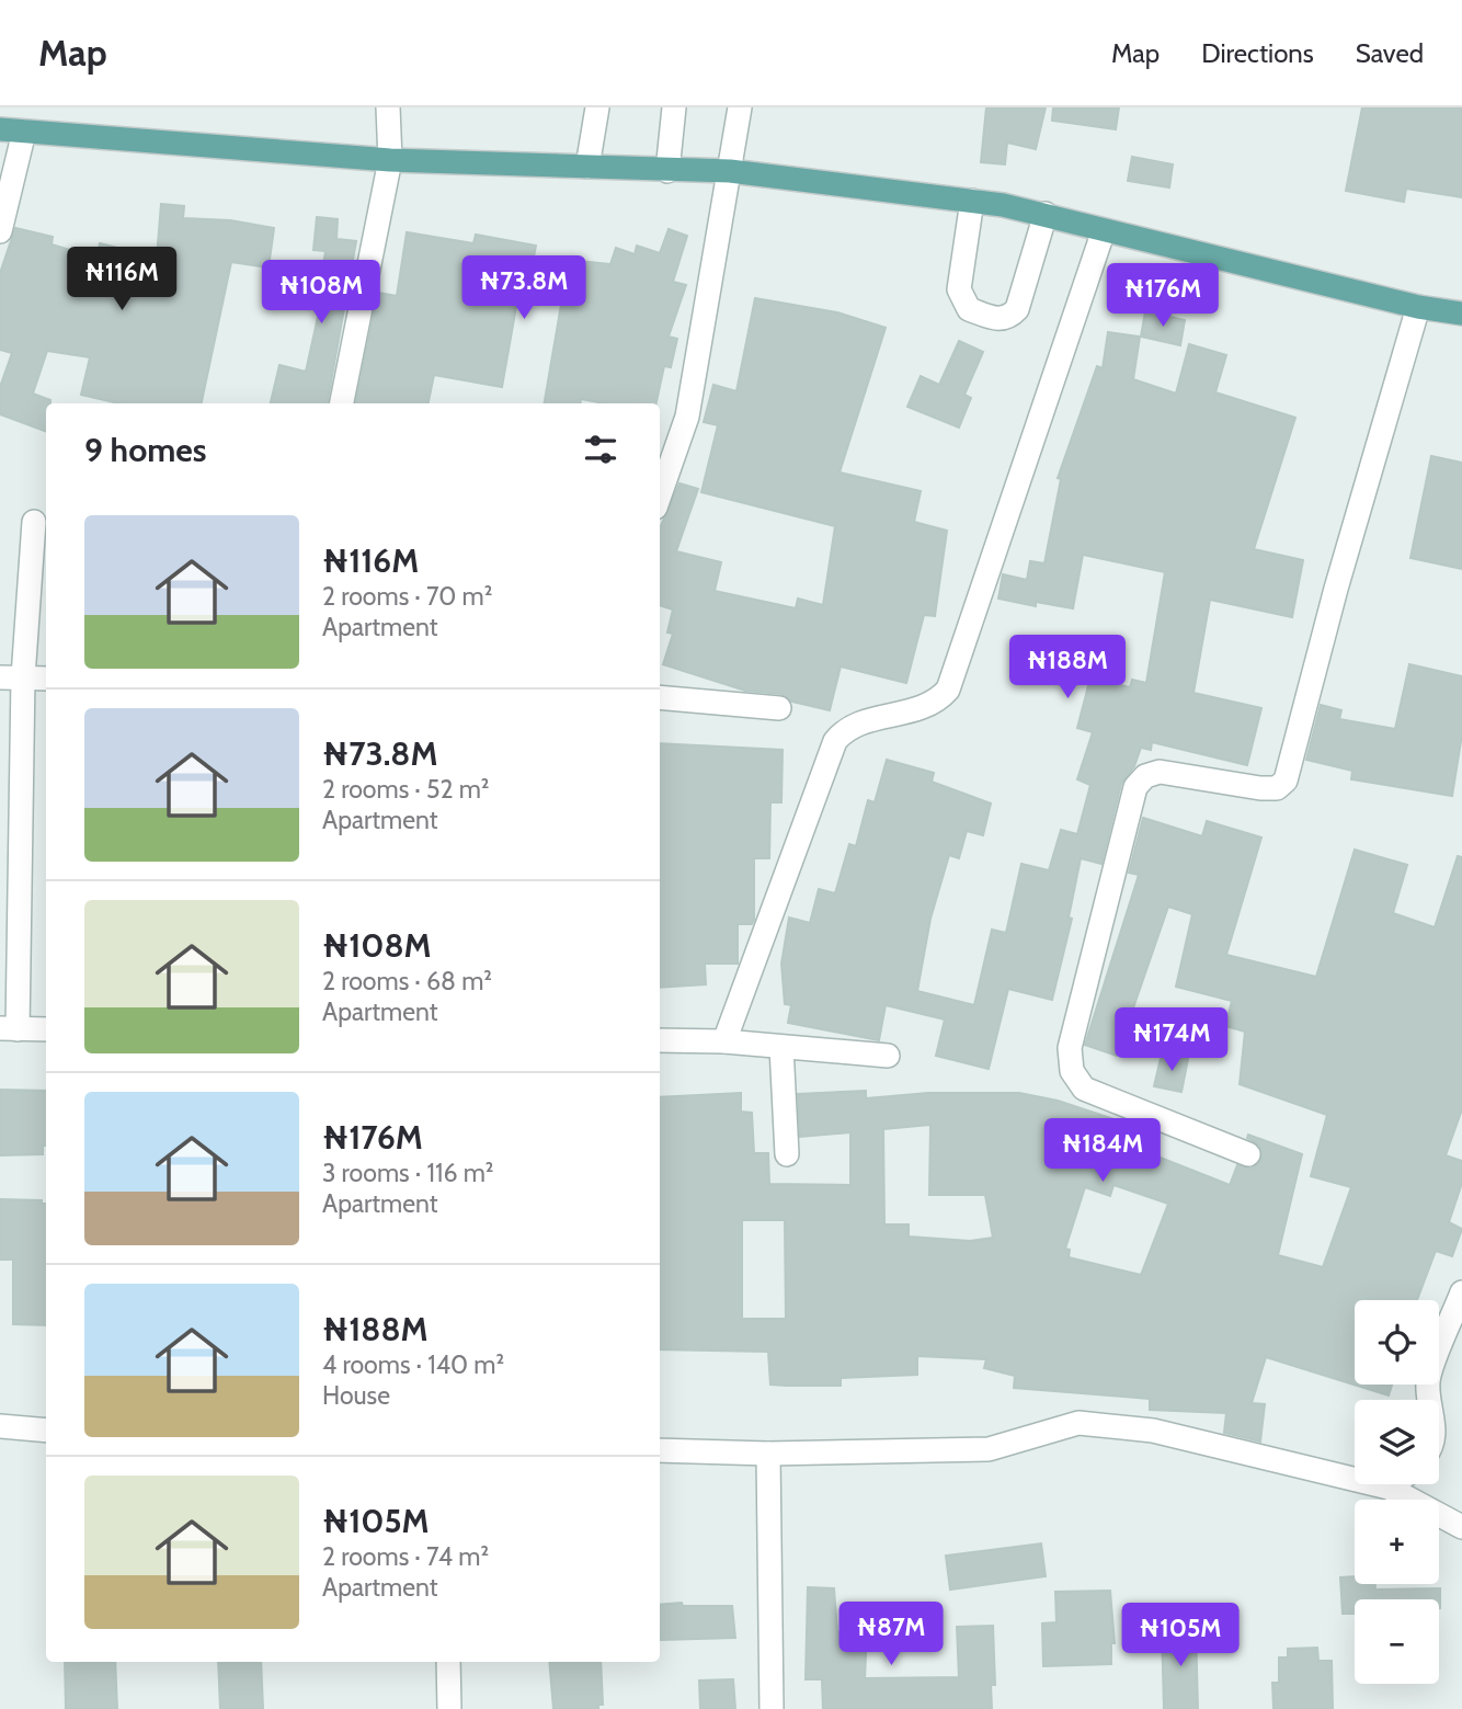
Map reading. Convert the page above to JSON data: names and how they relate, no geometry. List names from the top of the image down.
{
  "page": {
    "header": "Map",
    "nav": ["Map", "Directions", "Saved"],
    "price": [
      "₦116M",
      "₦73.8M",
      "₦108M",
      "₦176M",
      "₦188M",
      "₦174M",
      "₦184M",
      "₦87M",
      "₦105M"
    ],
    "heading": "9 homes",
    "list": [
      {
        "name": "₦116M",
        "note": "2 rooms · 70 m² · Apartment"
      },
      {
        "name": "₦73.8M",
        "note": "2 rooms · 52 m² · Apartment"
      },
      {
        "name": "₦108M",
        "note": "2 rooms · 68 m² · Apartment"
      },
      {
        "name": "₦176M",
        "note": "3 rooms · 116 m² · Apartment"
      },
      {
        "name": "₦188M",
        "note": "4 rooms · 140 m² · House"
      },
      {
        "name": "₦105M",
        "note": "2 rooms · 74 m² · Apartment"
      }
    ],
    "map_buttons": ["+", "−"]
  }
}
